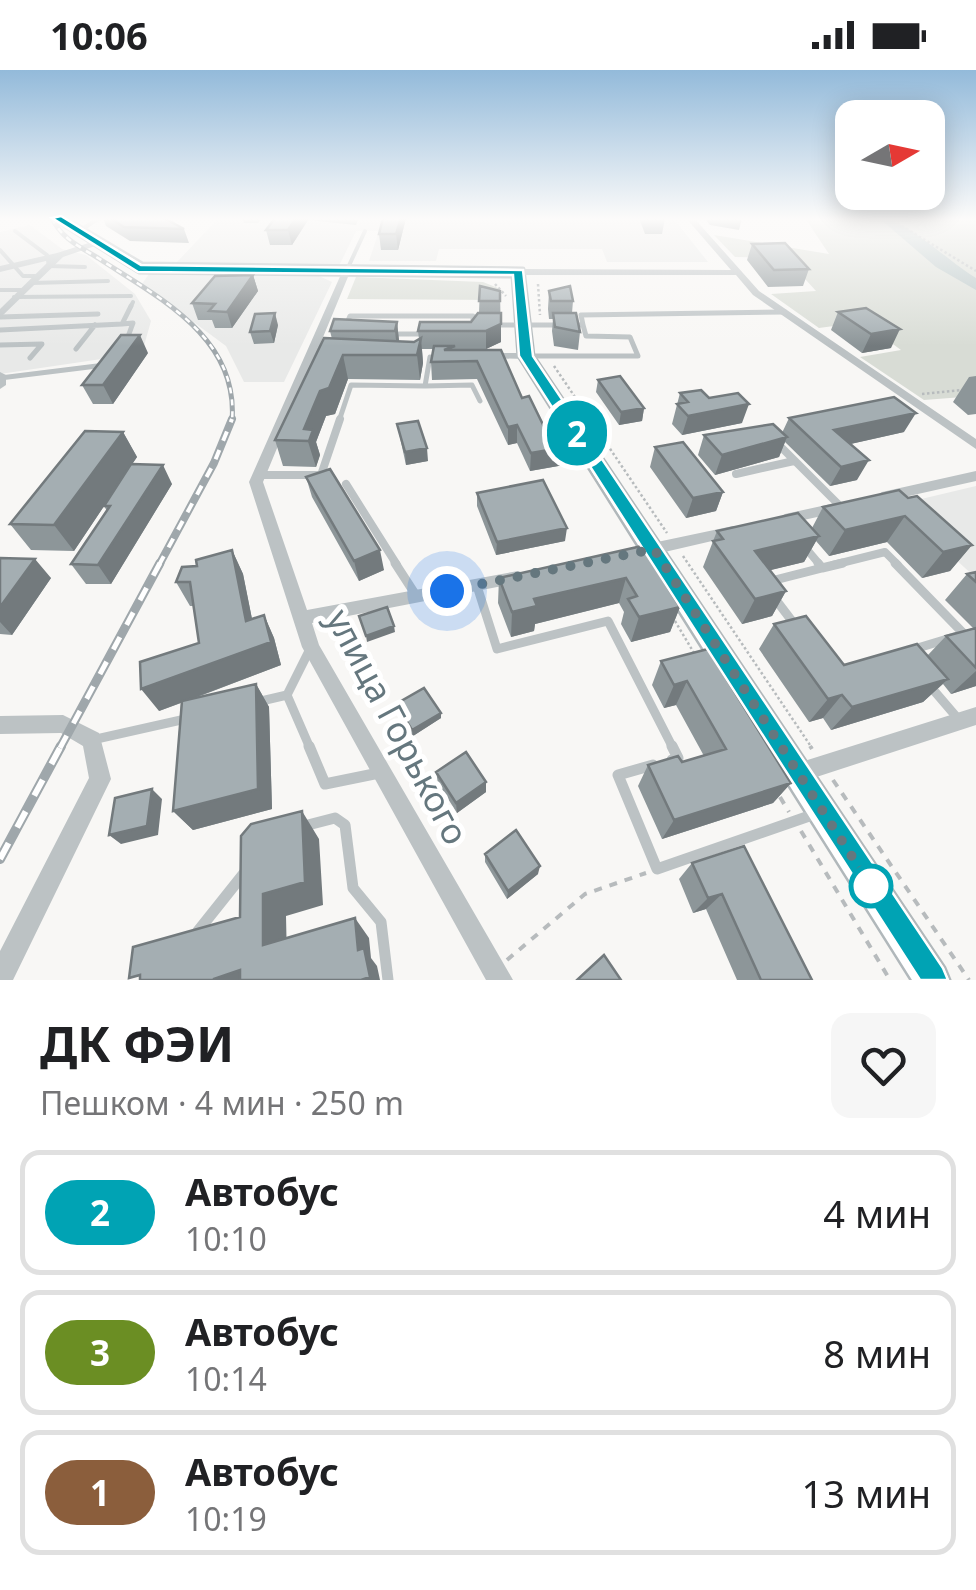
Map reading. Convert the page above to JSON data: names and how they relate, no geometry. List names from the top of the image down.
{
  "streets": {
    "street": ["улица Горького"]
  },
  "lines": ["bus line 2"],
  "north": "right",
  "page": {
    "status": "10:06",
    "on_map": "2",
    "heading": ["ДК ФЭИ", "Пешком · 4 мин · 250 m"],
    "list": [
      {
        "mark": "2",
        "name": "Автобус",
        "note": "10:10",
        "value": "4 мин"
      },
      {
        "mark": "3",
        "name": "Автобус",
        "note": "10:14",
        "value": "8 мин"
      },
      {
        "mark": "1",
        "name": "Автобус",
        "note": "10:19",
        "value": "13 мин"
      }
    ]
  }
}
